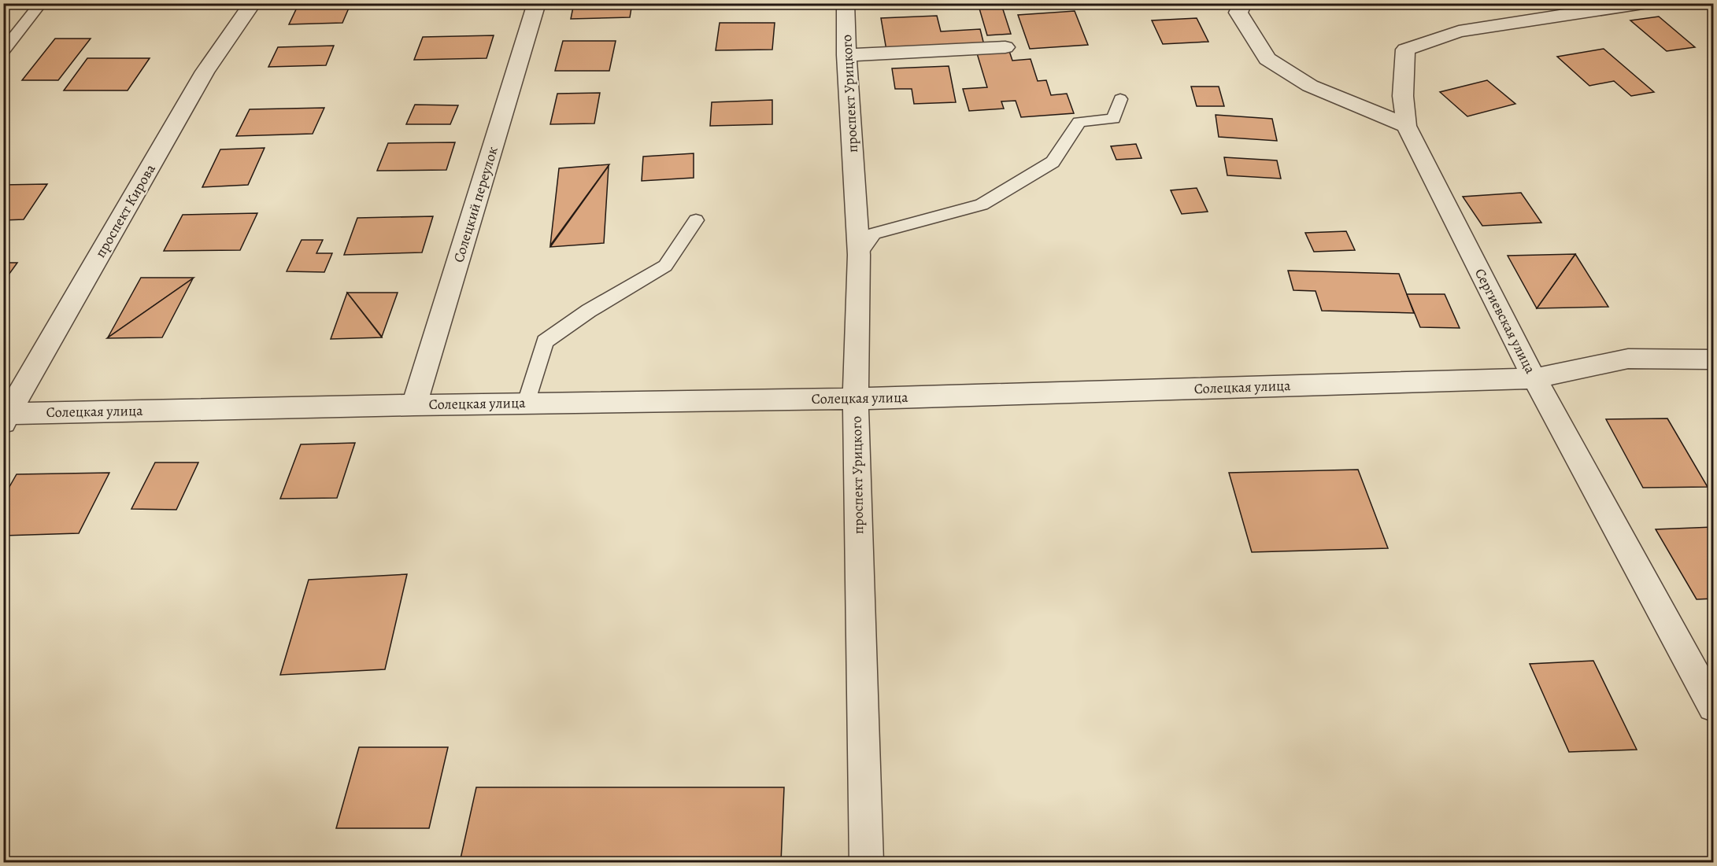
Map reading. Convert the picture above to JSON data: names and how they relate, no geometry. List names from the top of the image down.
{
  "streets": {
    "street": [
      "проспект Урицкого",
      "Солецкий переулок",
      "проспект Кирова",
      "Сергиевская улица",
      "Солецкая улица"
    ]
  },
  "crossings": [
    ["проспект Урицкого", "Солецкая улица"],
    ["Солецкий переулок", "Солецкая улица"],
    ["проспект Кирова", "Солецкая улица"],
    ["Сергиевская улица", "Солецкая улица"]
  ]
}
